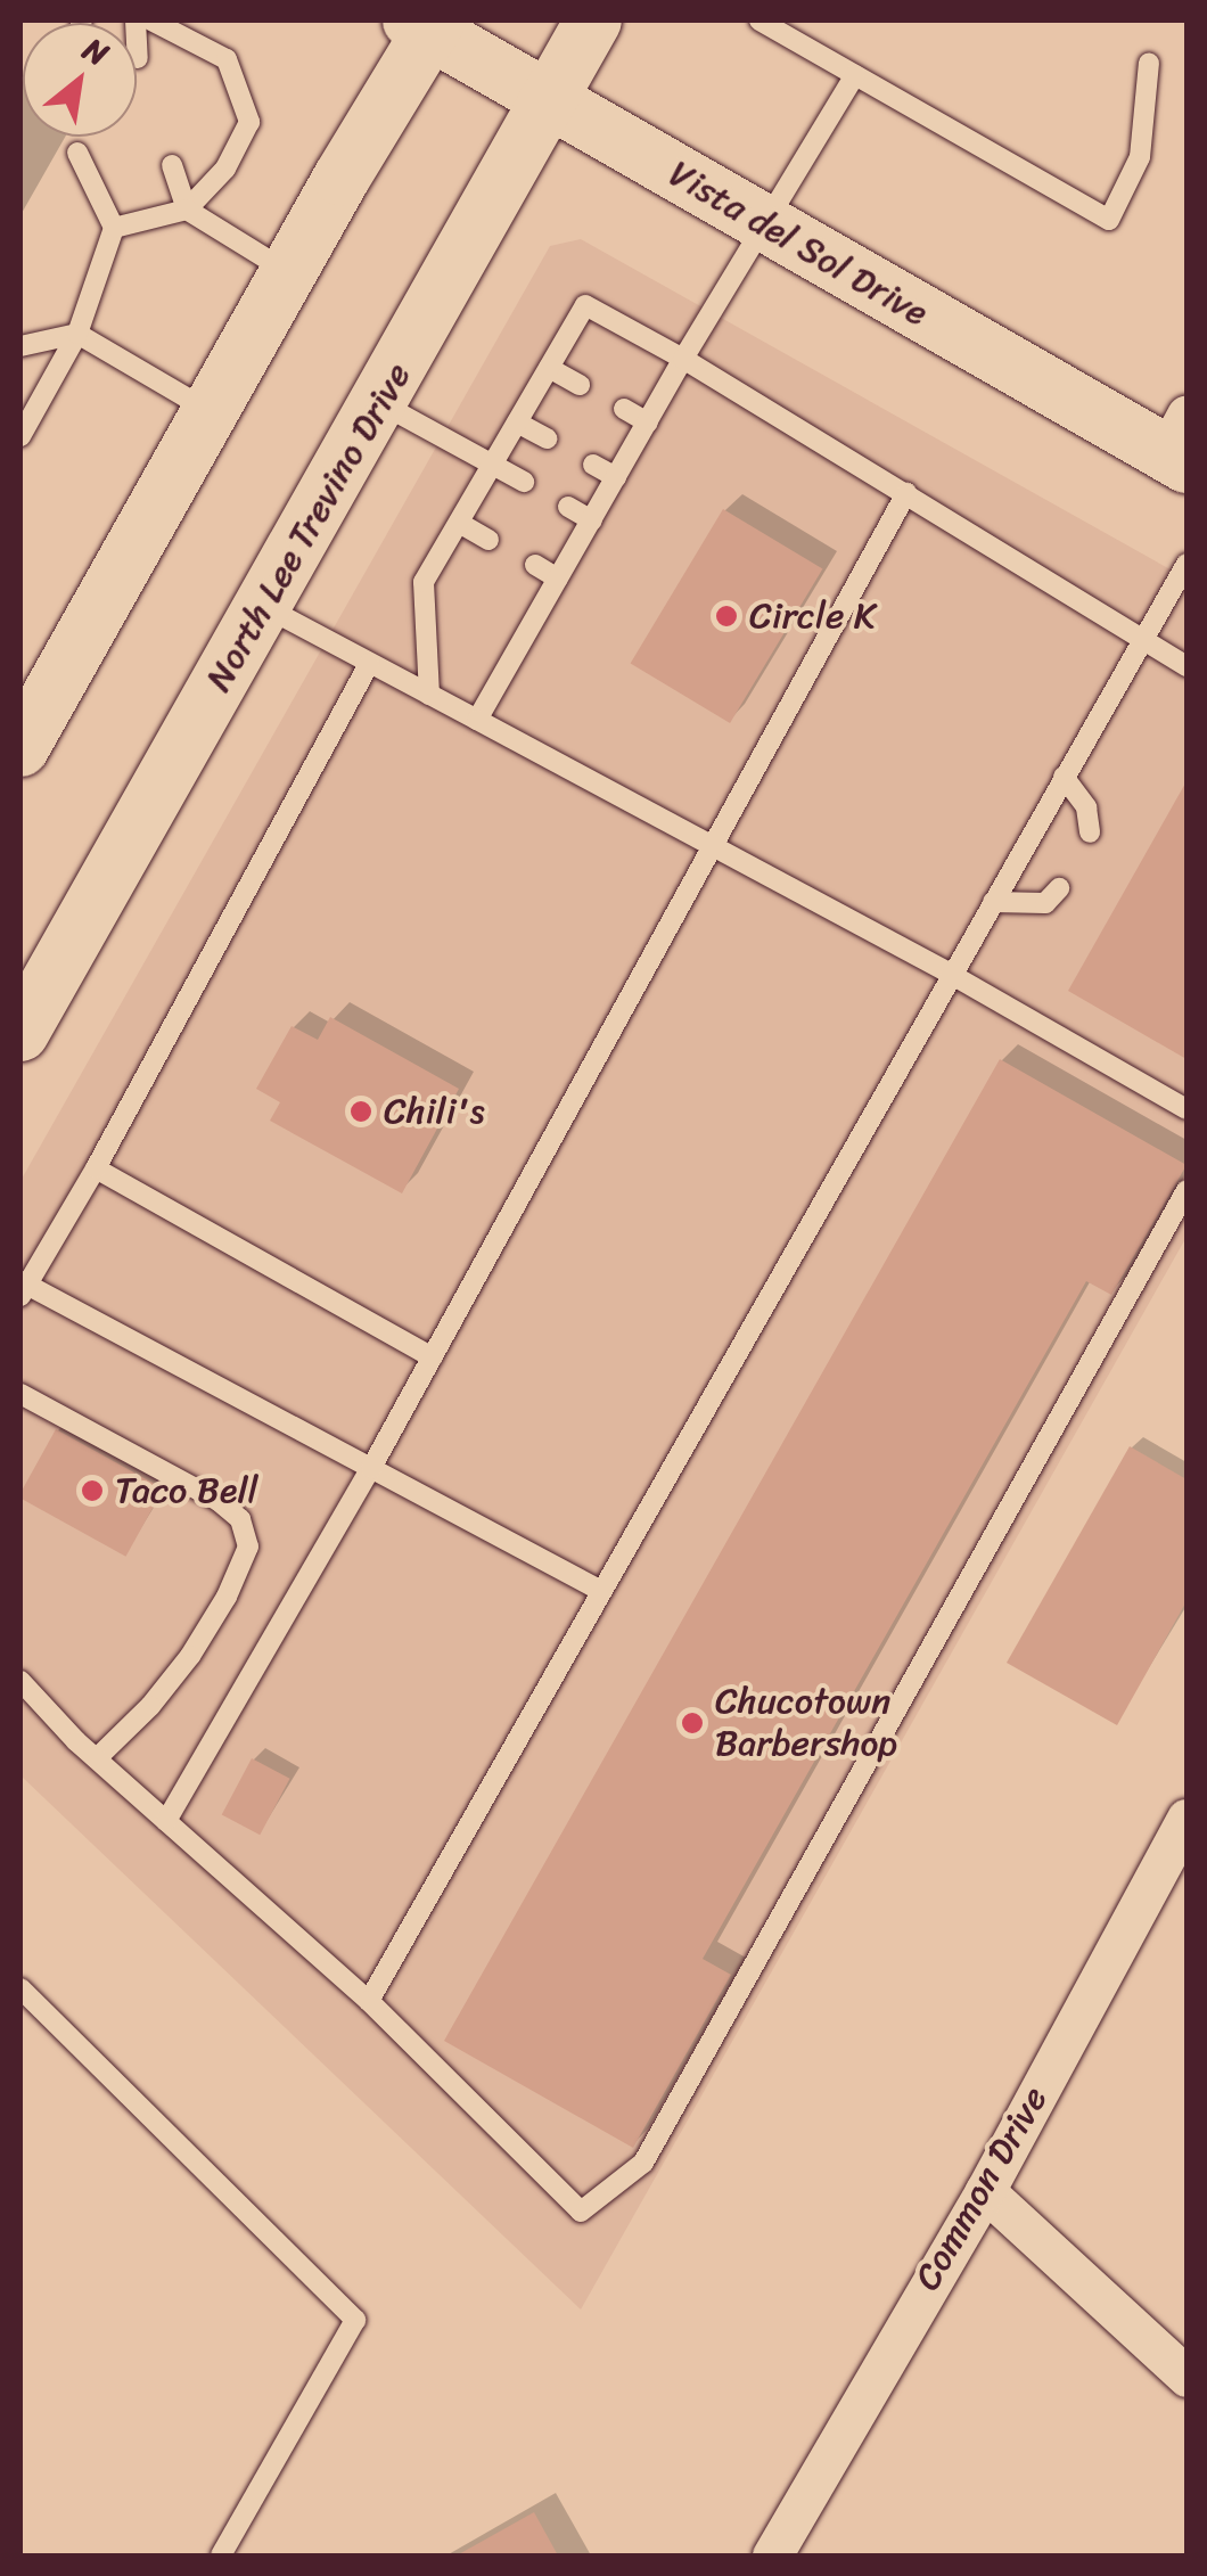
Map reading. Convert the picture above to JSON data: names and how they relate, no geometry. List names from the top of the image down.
{
  "streets": {
    "main road": ["Vista del Sol Drive", "North Lee Trevino Drive"],
    "street": ["Common Drive"]
  },
  "crossings": [
    ["Vista del Sol Drive", "North Lee Trevino Drive"]
  ],
  "places": [
    "Circle K",
    "Chili's",
    "Taco Bell",
    "Chucotown Barbershop"
  ],
  "north": "top right"
}
